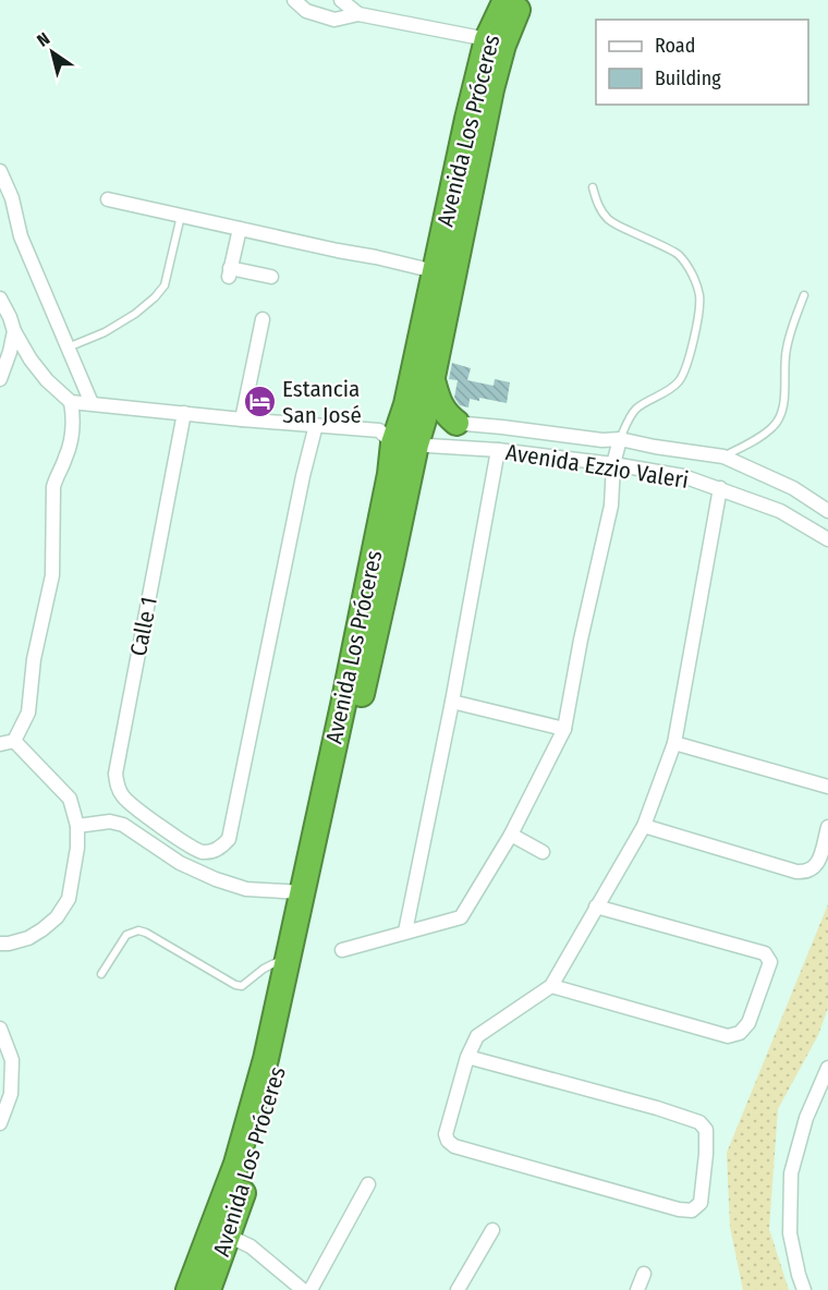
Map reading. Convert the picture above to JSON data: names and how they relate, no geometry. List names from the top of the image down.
{
  "streets": {
    "highway": ["Avenida Los Próceres"],
    "street": ["Avenida Ezzio Valeri", "Calle 1"]
  },
  "crossings": [
    ["Avenida Los Próceres", "Avenida Ezzio Valeri"],
    ["Avenida Ezzio Valeri", "Calle 1"]
  ],
  "places": {
    "hotel": ["Estancia San José"]
  },
  "legend": ["Road", "Building"],
  "north": "top left"
}
